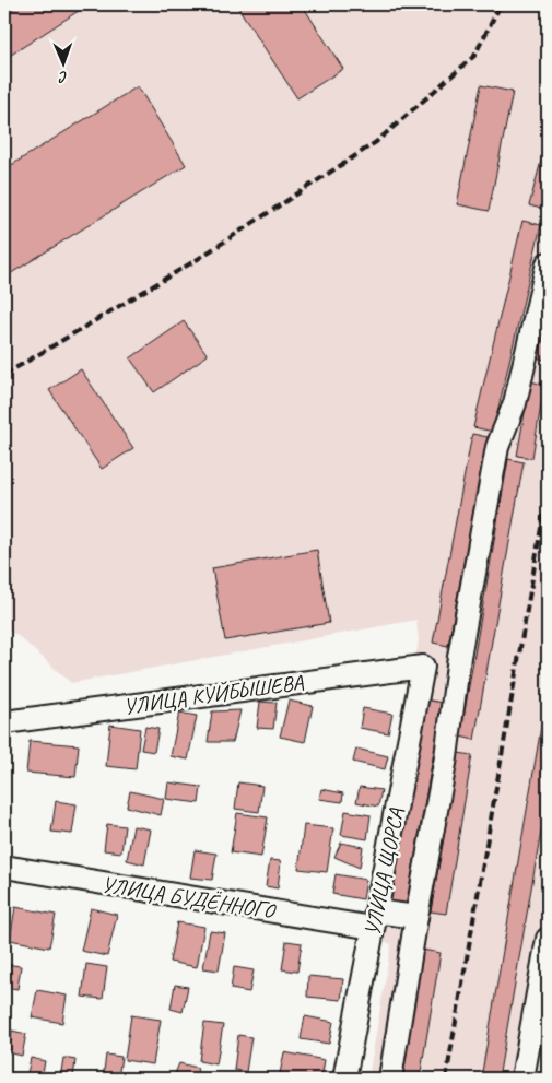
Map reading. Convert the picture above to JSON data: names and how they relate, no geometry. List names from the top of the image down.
{
  "streets": {
    "street": ["УЛИЦА КУЙБЫШЕВА", "УЛИЦА ЩОРСА", "УЛИЦА БУДЁННОГО"]
  },
  "crossings": [
    ["УЛИЦА КУЙБЫШЕВА", "УЛИЦА ЩОРСА"],
    ["УЛИЦА ЩОРСА", "УЛИЦА БУДЁННОГО"]
  ],
  "north": "bottom"
}
